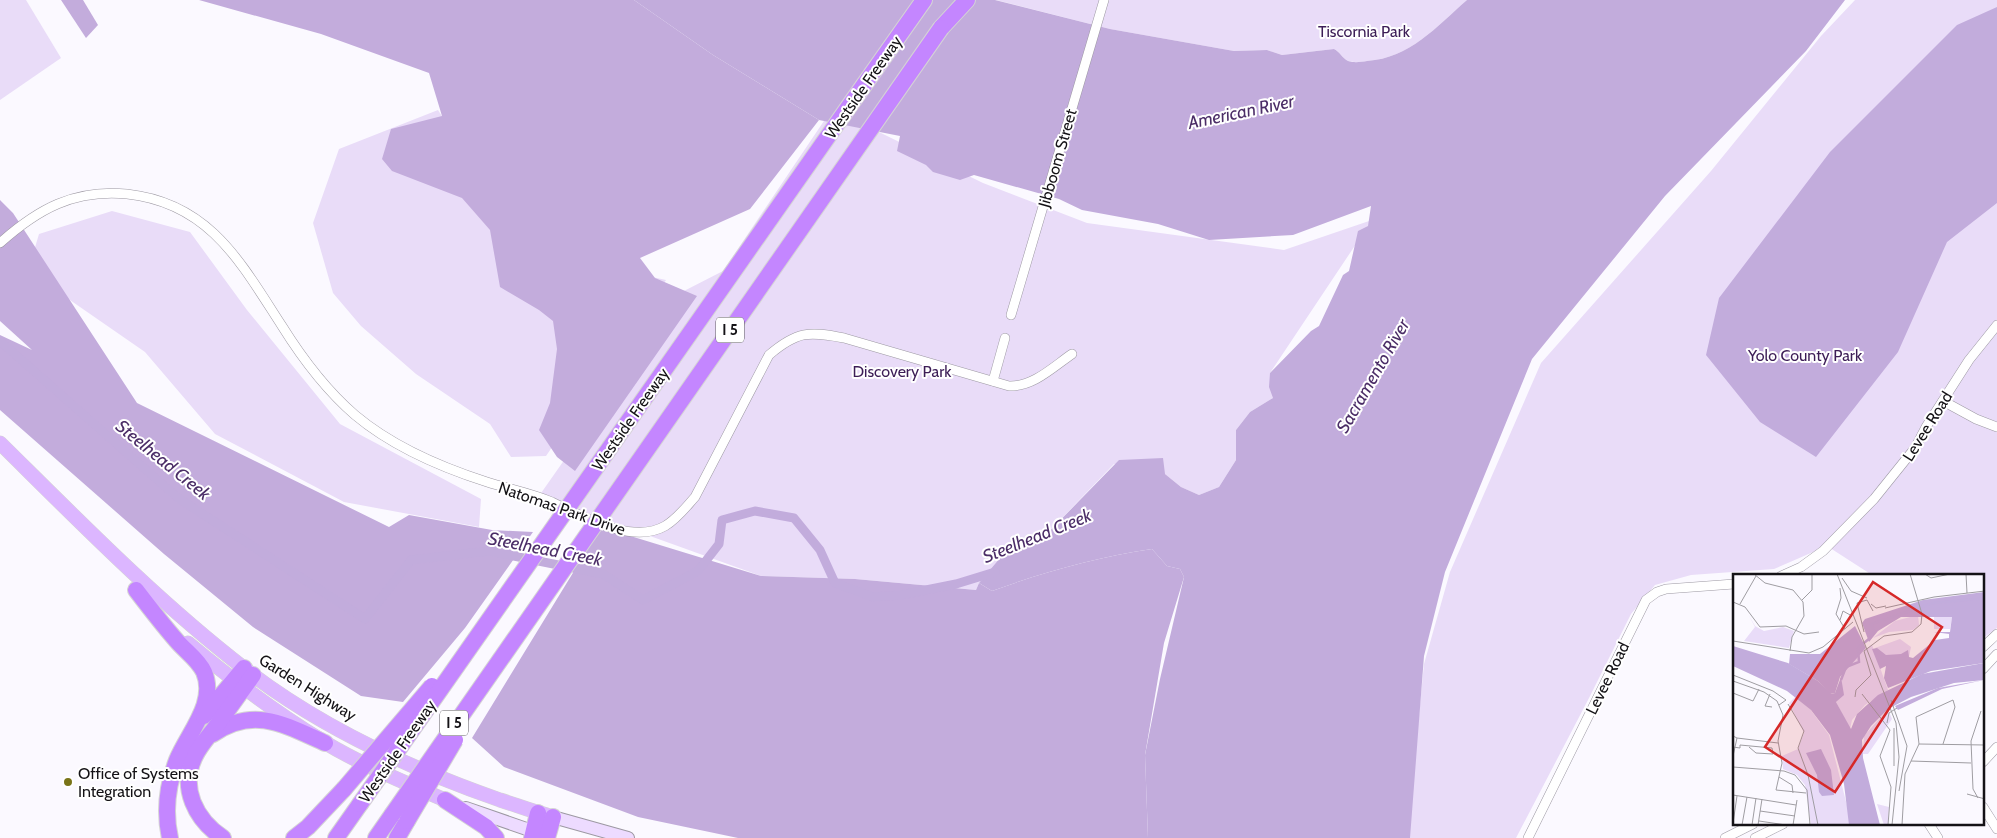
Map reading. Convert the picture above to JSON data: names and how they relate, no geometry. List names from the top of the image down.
{
  "streets": {
    "highway": ["Westside Freeway", "I 5"],
    "main road": ["Garden Highway"],
    "street": ["Jibboom Street", "Levee Road", "Natomas Park Drive"]
  },
  "water": ["American River", "Sacramento River", "Steelhead Creek"],
  "parks": ["Tiscornia Park", "Yolo County Park", "Discovery Park"],
  "places": ["Office of Systems Integration"]
}
